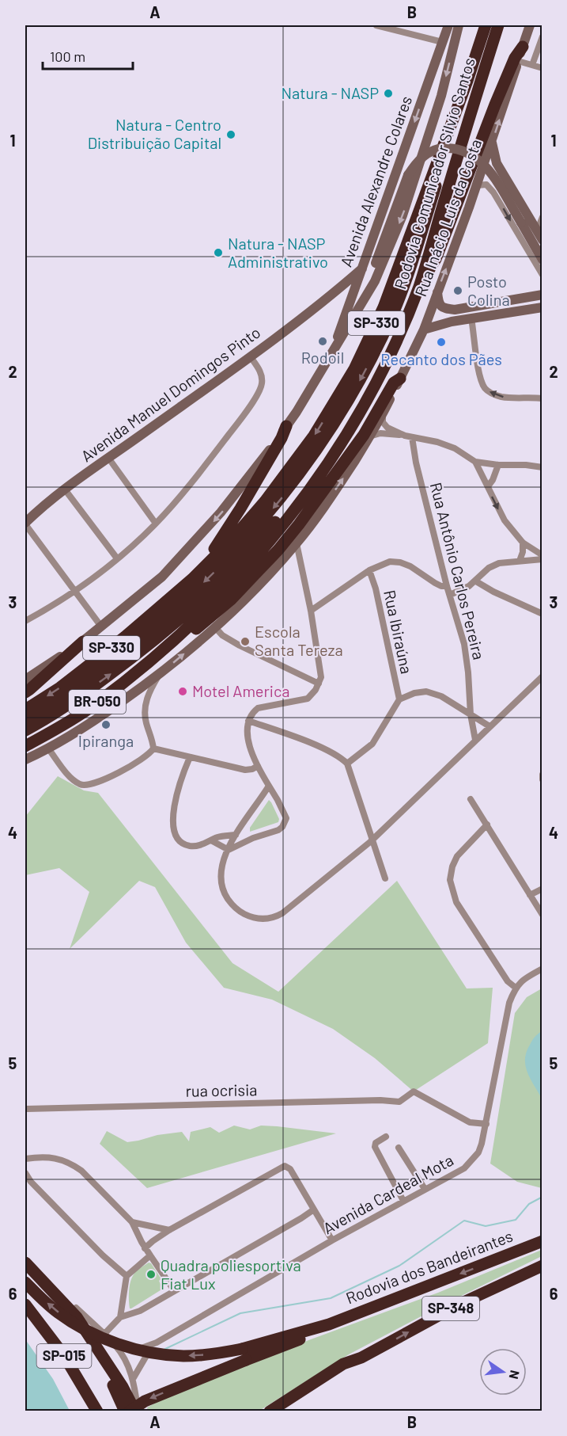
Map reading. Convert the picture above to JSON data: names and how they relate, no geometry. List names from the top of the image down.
{
  "streets": {
    "highway": [
      "Rodovia Comunicador Silvio Santos",
      "SP-330",
      "BR-050",
      "Rodovia dos Bandeirantes",
      "SP-348",
      "SP-015"
    ],
    "main road": ["Avenida Alexandre Colares", "Rua Inácio Luis da Costa", "Avenida Manuel Domingos Pinto"],
    "street": [
      "Rua Antônio Carlos Pereira",
      "Rua Ibiraúna",
      "rua ocrisia",
      "Avenida Cardeal Mota"
    ]
  },
  "crossings": [
    ["Avenida Alexandre Colares", "Avenida Manuel Domingos Pinto"],
    ["rua ocrisia", "Avenida Cardeal Mota"]
  ],
  "places": [
    "Natura - NASP",
    "Natura - Centro Distribuição Capital",
    "Natura - NASP Administrativo",
    "Posto Colina",
    "Rodoil",
    "Recanto dos Pães",
    "Escola Santa Tereza",
    "Motel America",
    "Ipiranga",
    "Quadra poliesportiva Fiat Lux"
  ],
  "scale_bar": "100 m",
  "north": "right",
  "grid": {
    "columns": ["A", "B"],
    "rows": [
      "1",
      "2",
      "3",
      "4",
      "5",
      "6"
    ]
  }
}
